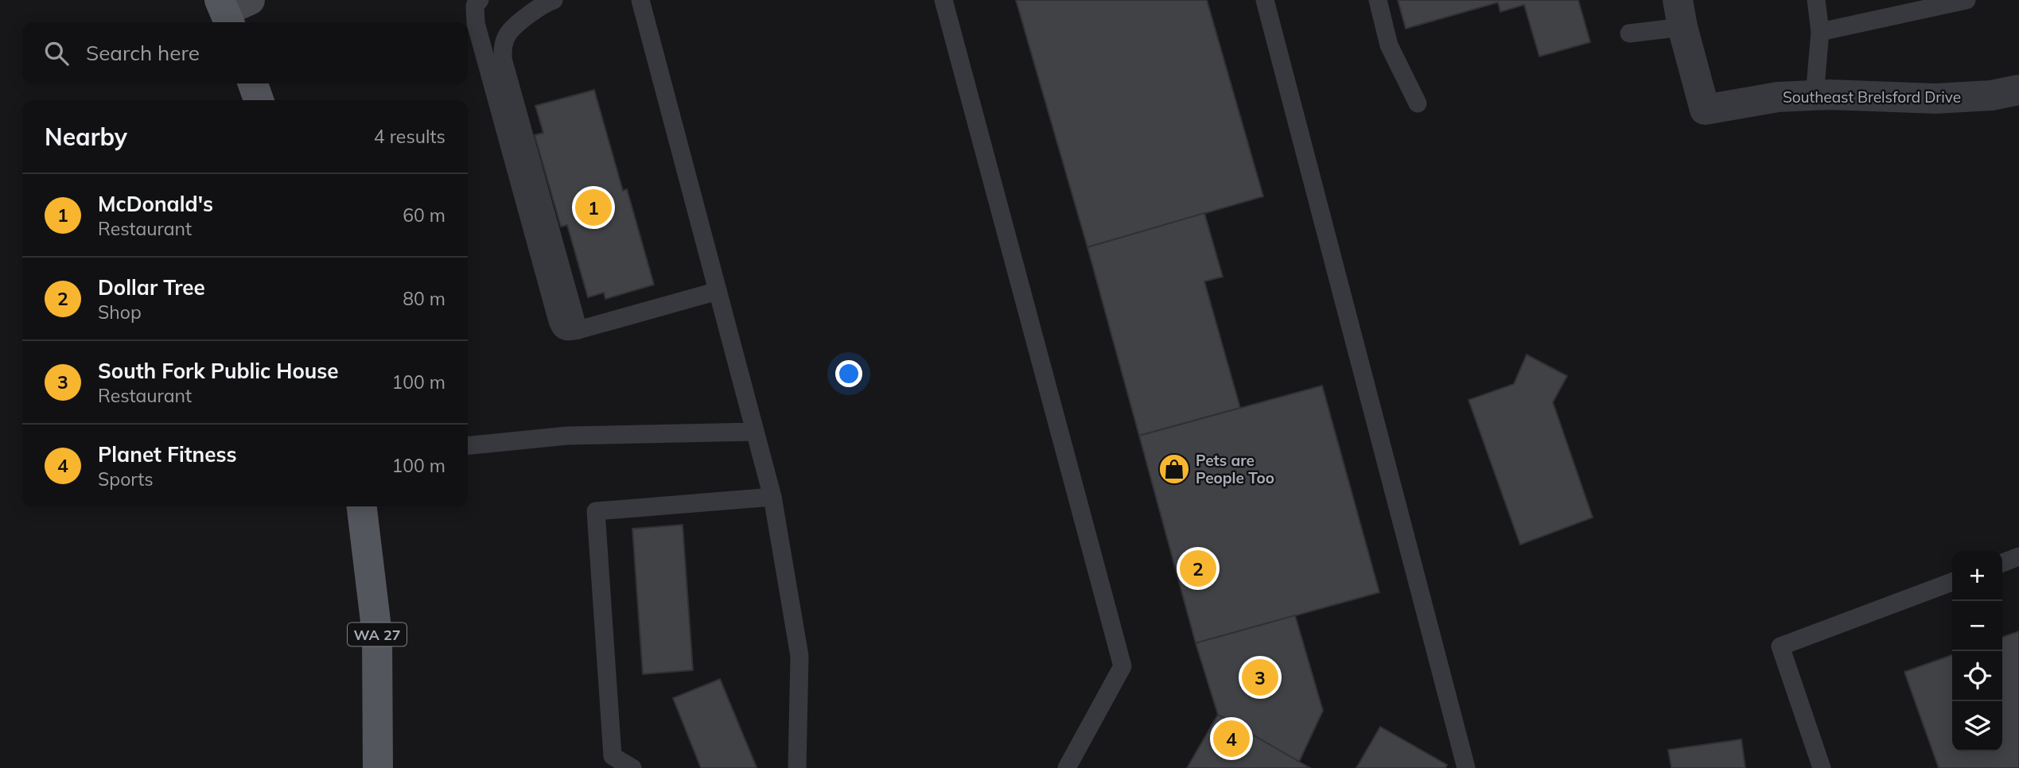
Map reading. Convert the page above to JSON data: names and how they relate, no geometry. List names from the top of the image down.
{
  "streets": {
    "main road": ["WA 27"],
    "street": ["Southeast Brelsford Drive"]
  },
  "places": {
    "shop": ["Pets are People Too"]
  },
  "page": {
    "search": "Search here",
    "heading": ["Nearby", "4 results"],
    "list": [
      {
        "mark": "1",
        "name": "McDonald's",
        "note": "Restaurant",
        "value": "60 m"
      },
      {
        "mark": "2",
        "name": "Dollar Tree",
        "note": "Shop",
        "value": "80 m"
      },
      {
        "mark": "3",
        "name": "South Fork Public House",
        "note": "Restaurant",
        "value": "100 m"
      },
      {
        "mark": "4",
        "name": "Planet Fitness",
        "note": "Sports",
        "value": "100 m"
      }
    ],
    "pins": [
      "1",
      "2",
      "3",
      "4"
    ],
    "map_buttons": ["+", "−"]
  }
}
